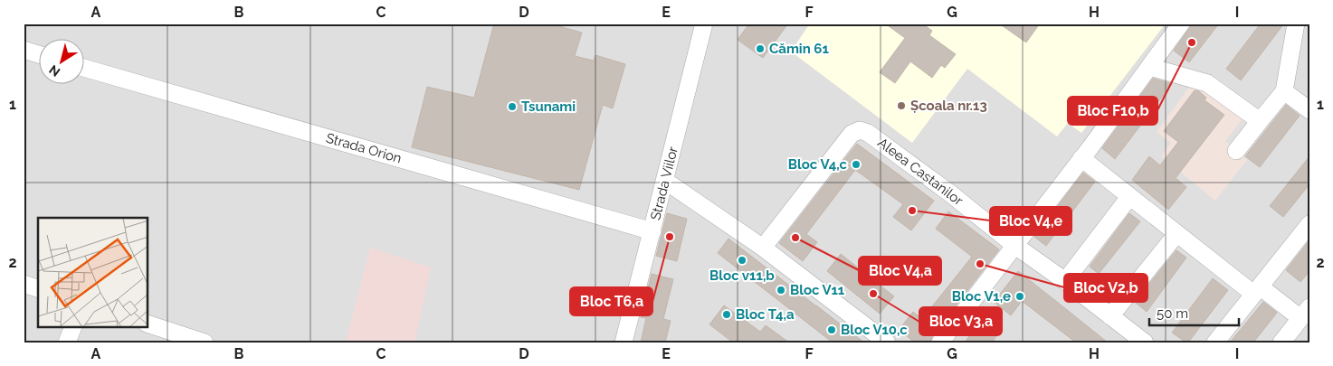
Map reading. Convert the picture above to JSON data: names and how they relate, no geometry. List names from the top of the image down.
{
  "streets": {
    "street": ["Strada Orion", "Aleea Castanilor", "Strada Viilor"]
  },
  "crossings": [
    ["Strada Orion", "Strada Viilor"]
  ],
  "places": [
    "Bloc F10,b",
    "Cămin 61",
    "Școala nr.13",
    "Tsunami",
    "Bloc V4,c",
    "Bloc V4,e",
    "Bloc T6,a",
    "Bloc V4,a",
    "Bloc v11,b",
    "Bloc V2,b",
    "Bloc V11",
    "Bloc V3,a",
    "Bloc V1,e",
    "Bloc T4,a",
    "Bloc V10,c"
  ],
  "scale_bar": "50 m",
  "north": "bottom left",
  "grid": {
    "columns": [
      "A",
      "B",
      "C",
      "D",
      "E",
      "F",
      "G",
      "H",
      "I"
    ],
    "rows": ["1", "2"]
  }
}
